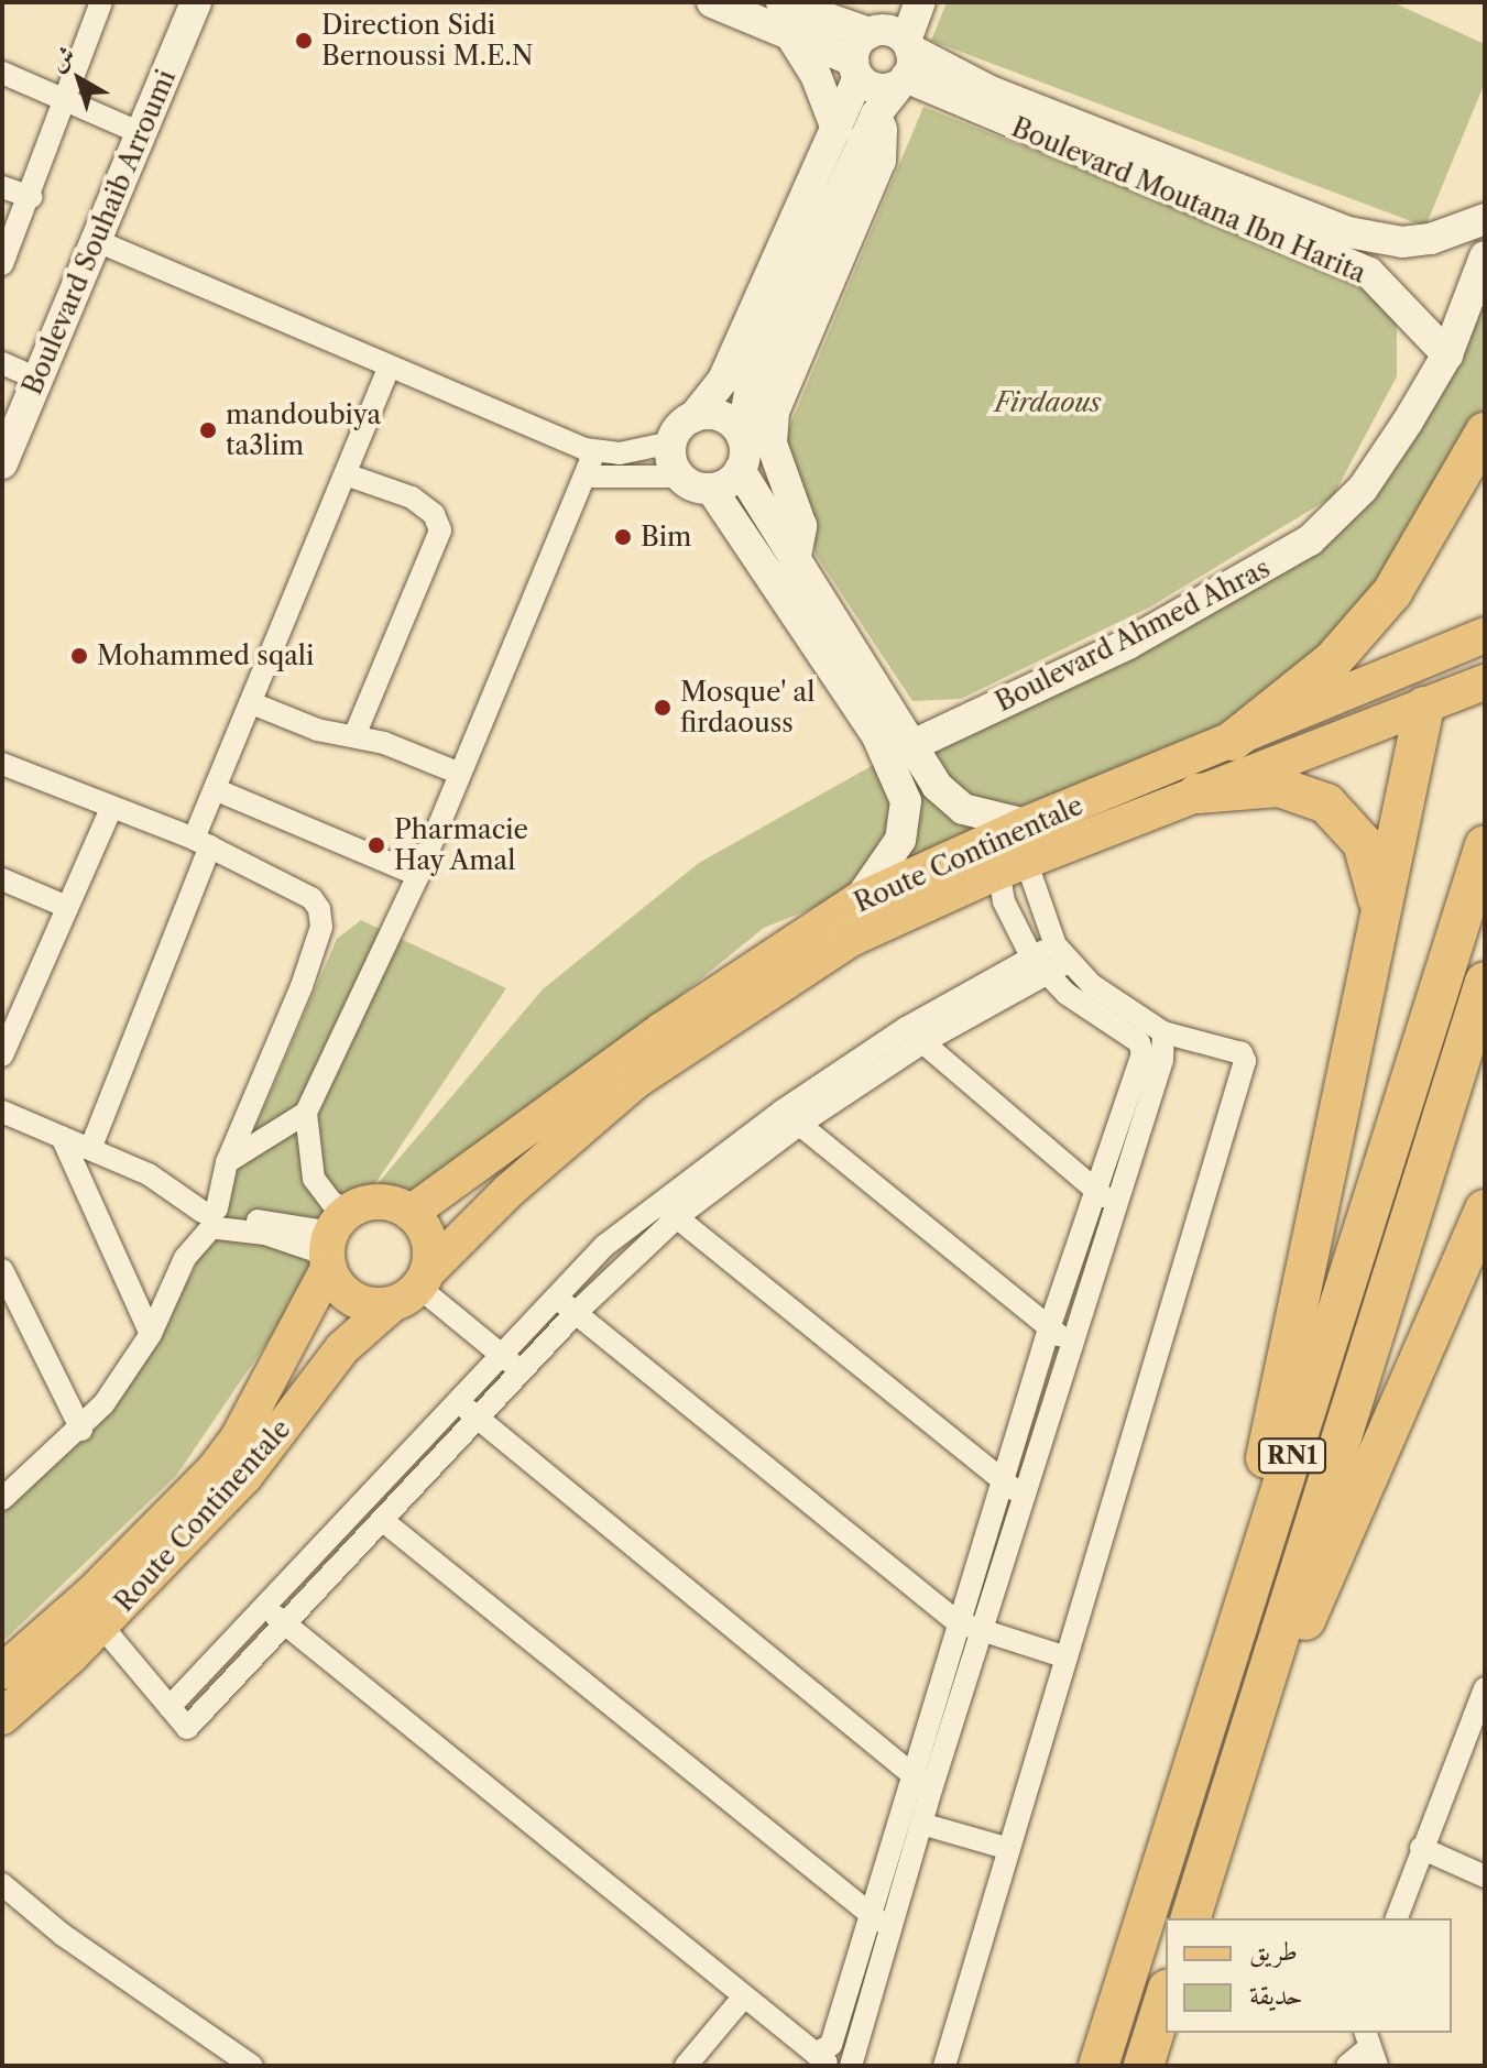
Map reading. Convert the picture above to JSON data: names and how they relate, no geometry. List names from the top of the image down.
{
  "streets": {
    "highway": ["RN1"],
    "main road": ["Route Continentale"],
    "street": ["Boulevard Moutana Ibn Harita", "Boulevard Souhaib Arroumi", "Boulevard Ahmed Ahras"]
  },
  "crossings": [
    ["Boulevard Moutana Ibn Harita", "Boulevard Ahmed Ahras"]
  ],
  "parks": ["Firdaous"],
  "places": [
    "Direction Sidi Bernoussi M.E.N",
    "mandoubiya ta3lim",
    "Bim",
    "Mohammed sqali",
    "Mosque' al firdaouss",
    "Pharmacie Hay Amal"
  ],
  "legend": ["طريق", "حديقة"],
  "north": "top left"
}
